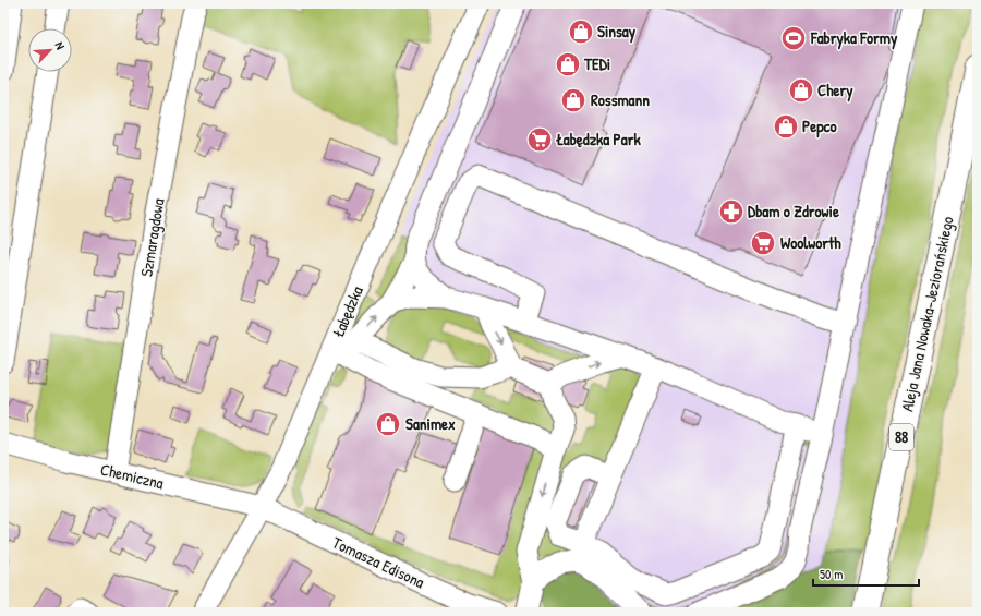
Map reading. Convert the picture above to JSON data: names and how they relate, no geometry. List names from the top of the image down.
{
  "streets": {
    "main road": ["Aleja Jana Nowaka-Jeziorańskiego", "88"],
    "street": [
      "Szmaragdowa",
      "Łabędzka",
      "Chemiczna",
      "Tomasza Edisona"
    ]
  },
  "crossings": [
    ["Szmaragdowa", "Chemiczna"],
    ["Łabędzka", "Chemiczna"],
    ["Łabędzka", "Tomasza Edisona"],
    ["Chemiczna", "Tomasza Edisona"]
  ],
  "places": {
    "shop": [
      "Sinsay",
      "TEDi",
      "Chery",
      "Rossmann",
      "Pepco",
      "Sanimex"
    ],
    "sports": ["Fabryka Formy"],
    "supermarket": ["Łabędzka Park", "Woolworth"],
    "pharmacy": ["Dbam o Zdrowie"]
  },
  "scale_bar": "50 m",
  "north": "top right"
}
